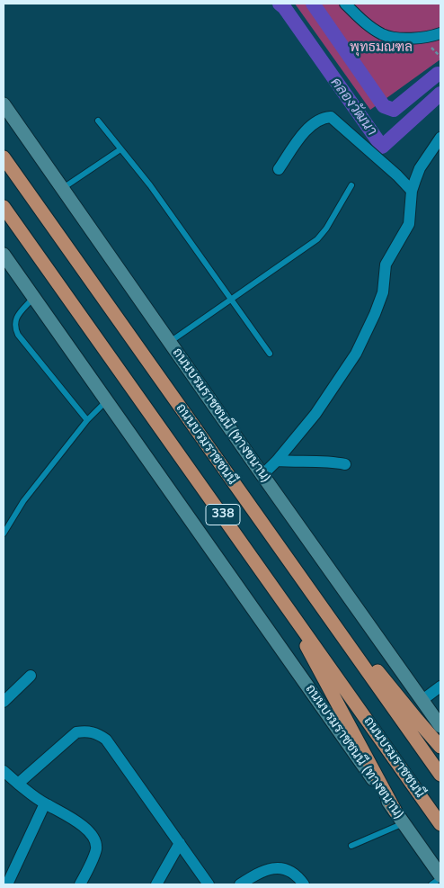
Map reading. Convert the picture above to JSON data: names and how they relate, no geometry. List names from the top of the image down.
{
  "streets": {
    "highway": ["ถนนบรมราชชนนี", "338"],
    "main road": ["ถนนบรมราชชนนี (ทางขนาน)"]
  },
  "water": ["คลองวัฒนา"],
  "parks": ["พุทธมณฑล"]
}
